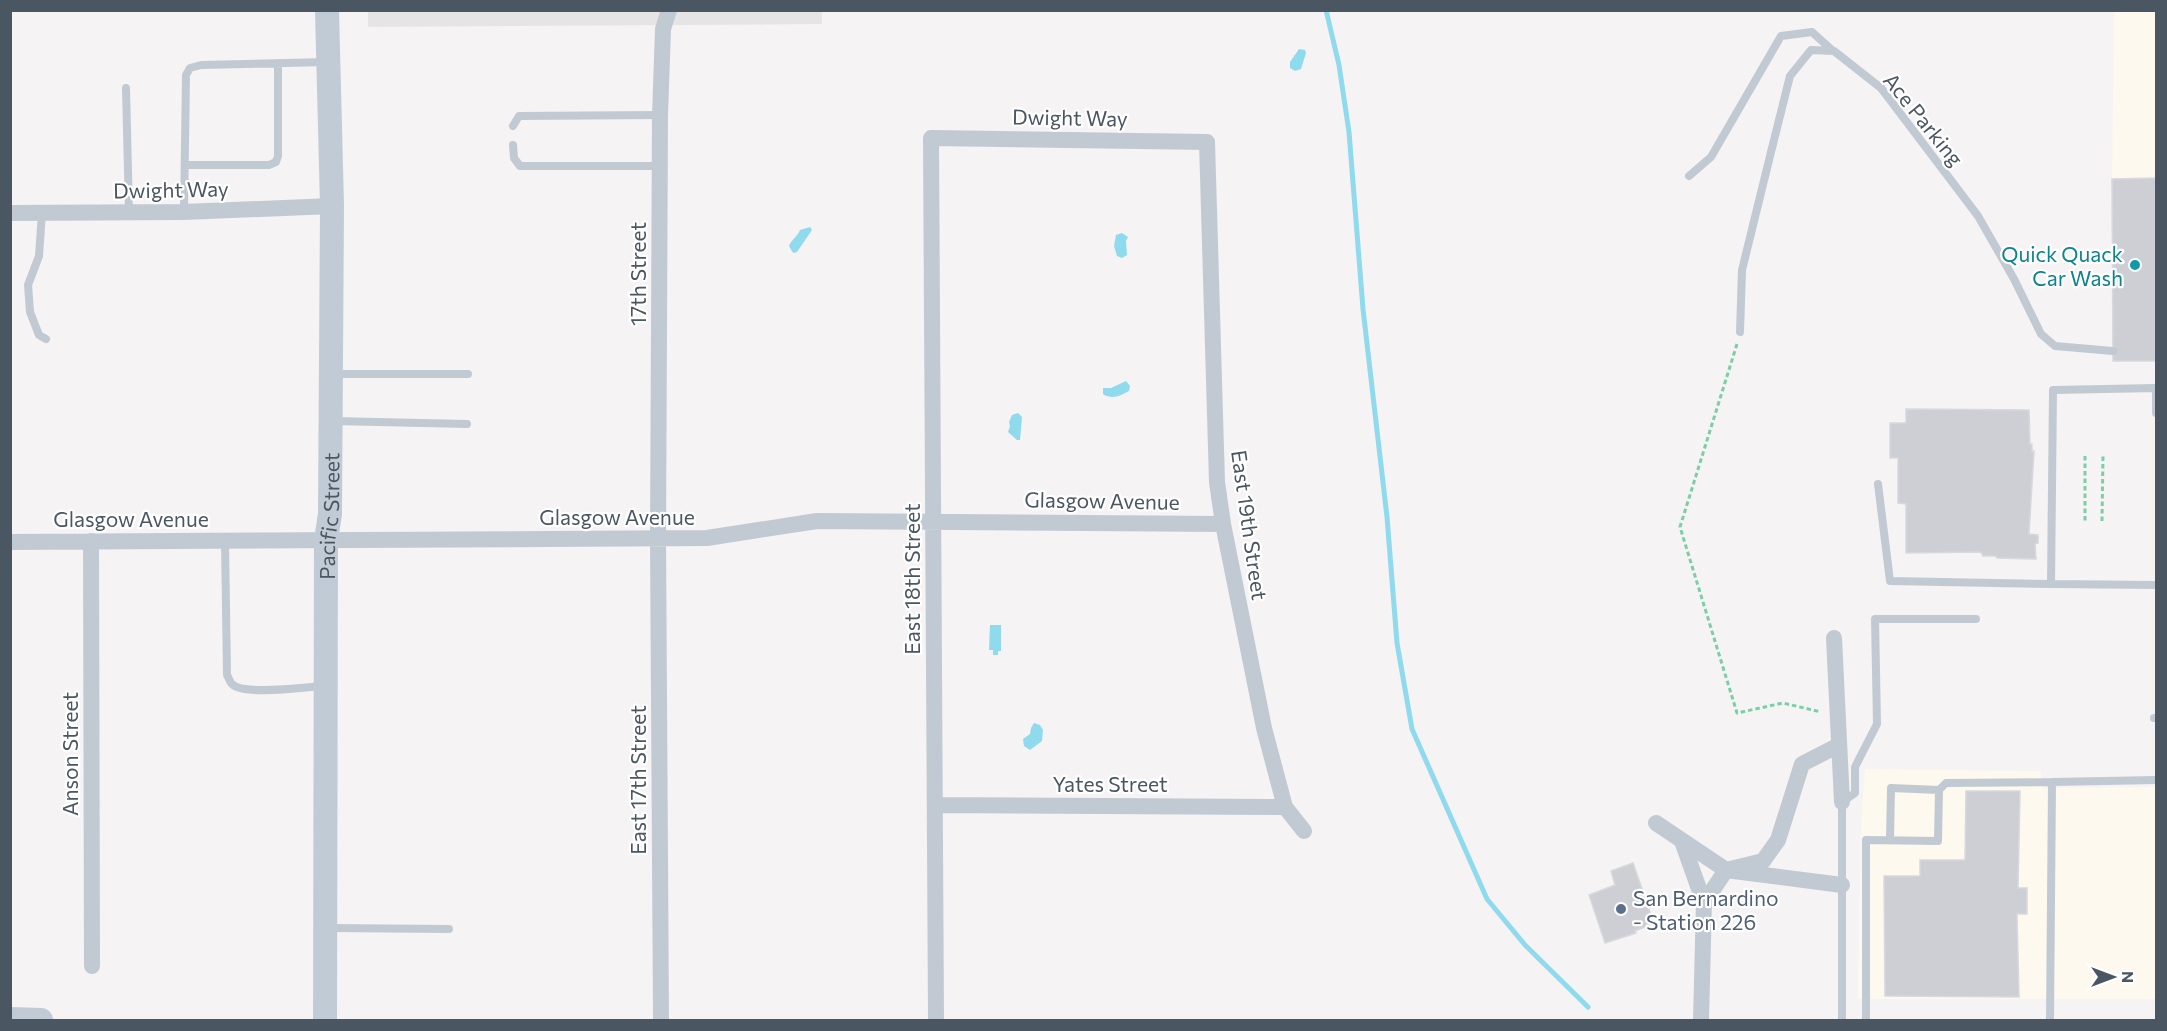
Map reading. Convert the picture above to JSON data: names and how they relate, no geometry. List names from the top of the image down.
{
  "streets": {
    "street": [
      "Dwight Way",
      "17th Street",
      "Glasgow Avenue",
      "Pacific Street",
      "East 19th Street",
      "East 18th Street",
      "Anson Street",
      "East 17th Street",
      "Yates Street"
    ],
    "lane": ["Ace Parking"]
  },
  "crossings": [
    ["Dwight Way", "Pacific Street"],
    ["Dwight Way", "East 19th Street"],
    ["Dwight Way", "East 18th Street"],
    ["17th Street", "Glasgow Avenue"],
    ["17th Street", "East 17th Street"],
    ["Glasgow Avenue", "Pacific Street"],
    ["Glasgow Avenue", "East 19th Street"],
    ["Glasgow Avenue", "East 18th Street"],
    ["Glasgow Avenue", "Anson Street"],
    ["Glasgow Avenue", "East 17th Street"],
    ["East 19th Street", "Yates Street"],
    ["East 18th Street", "Yates Street"]
  ],
  "places": ["Quick Quack Car Wash", "San Bernardino - Station 226"],
  "north": "right"
}
